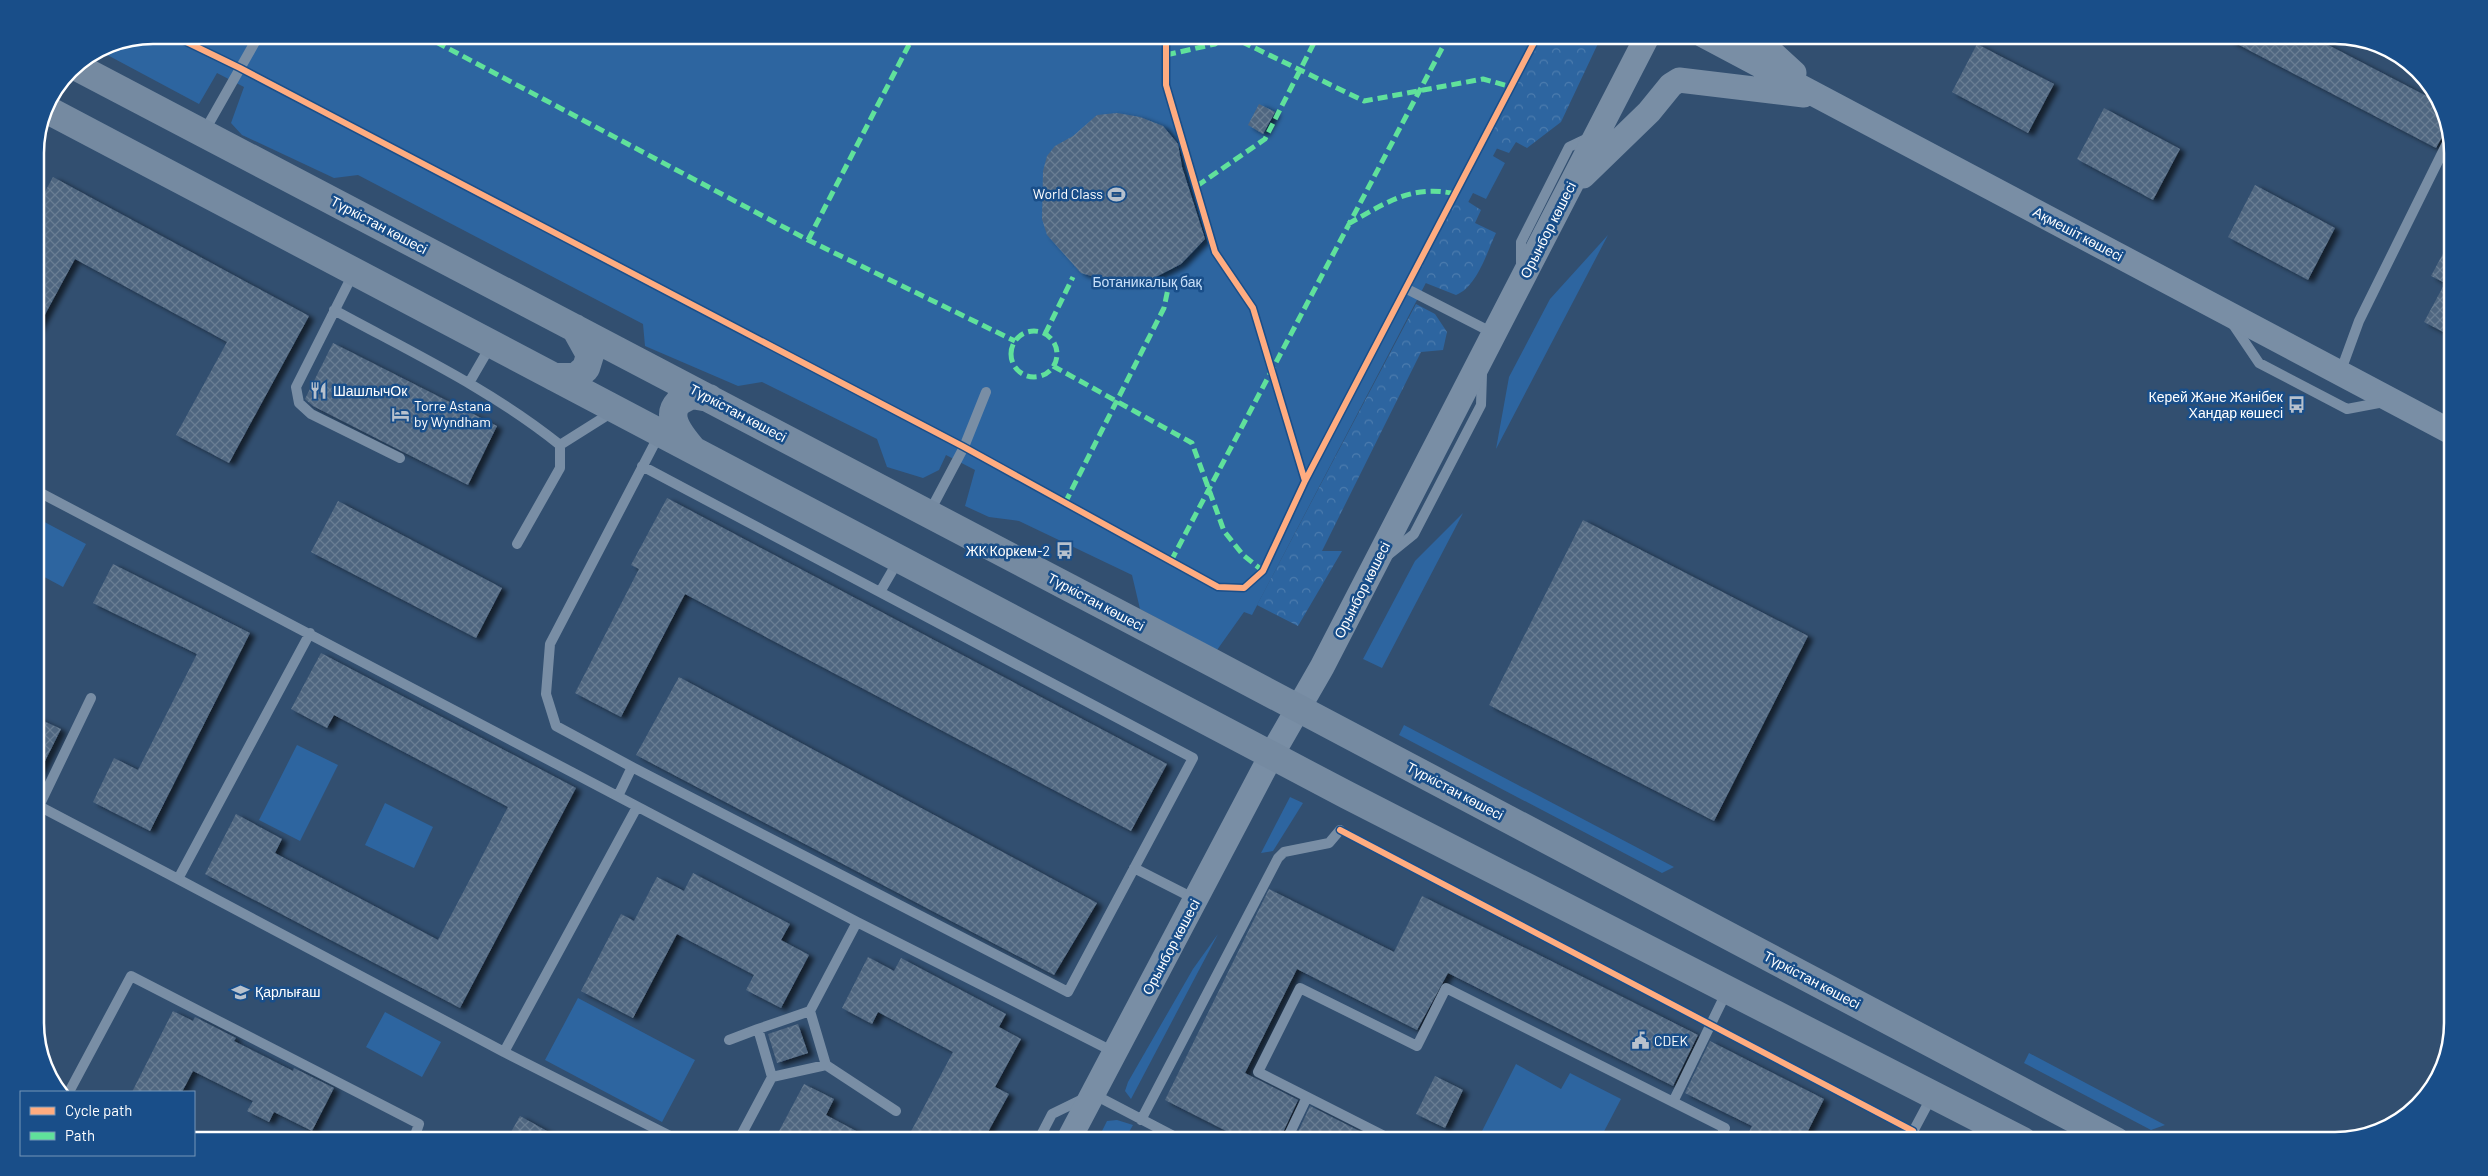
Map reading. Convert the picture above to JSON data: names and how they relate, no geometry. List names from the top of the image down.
{
  "streets": {
    "main road": ["Түркістан көшесі"],
    "street": ["Орынбор көшесі", "Ақмешіт көшесі"]
  },
  "crossings": [
    ["Түркістан көшесі", "Орынбор көшесі"]
  ],
  "parks": ["Ботаникалық бақ"],
  "places": {
    "sports": ["World Class"],
    "restaurant": ["ШашлычОк"],
    "bus stop": ["Керей Және Жәнібек Хандар көшесі", "ЖК Коркем-2"],
    "hotel": ["Torre Astana by Wyndham"],
    "school or university": ["Қарлығаш"],
    "public building": ["CDEK"]
  },
  "legend": ["Cycle path", "Path"]
}
